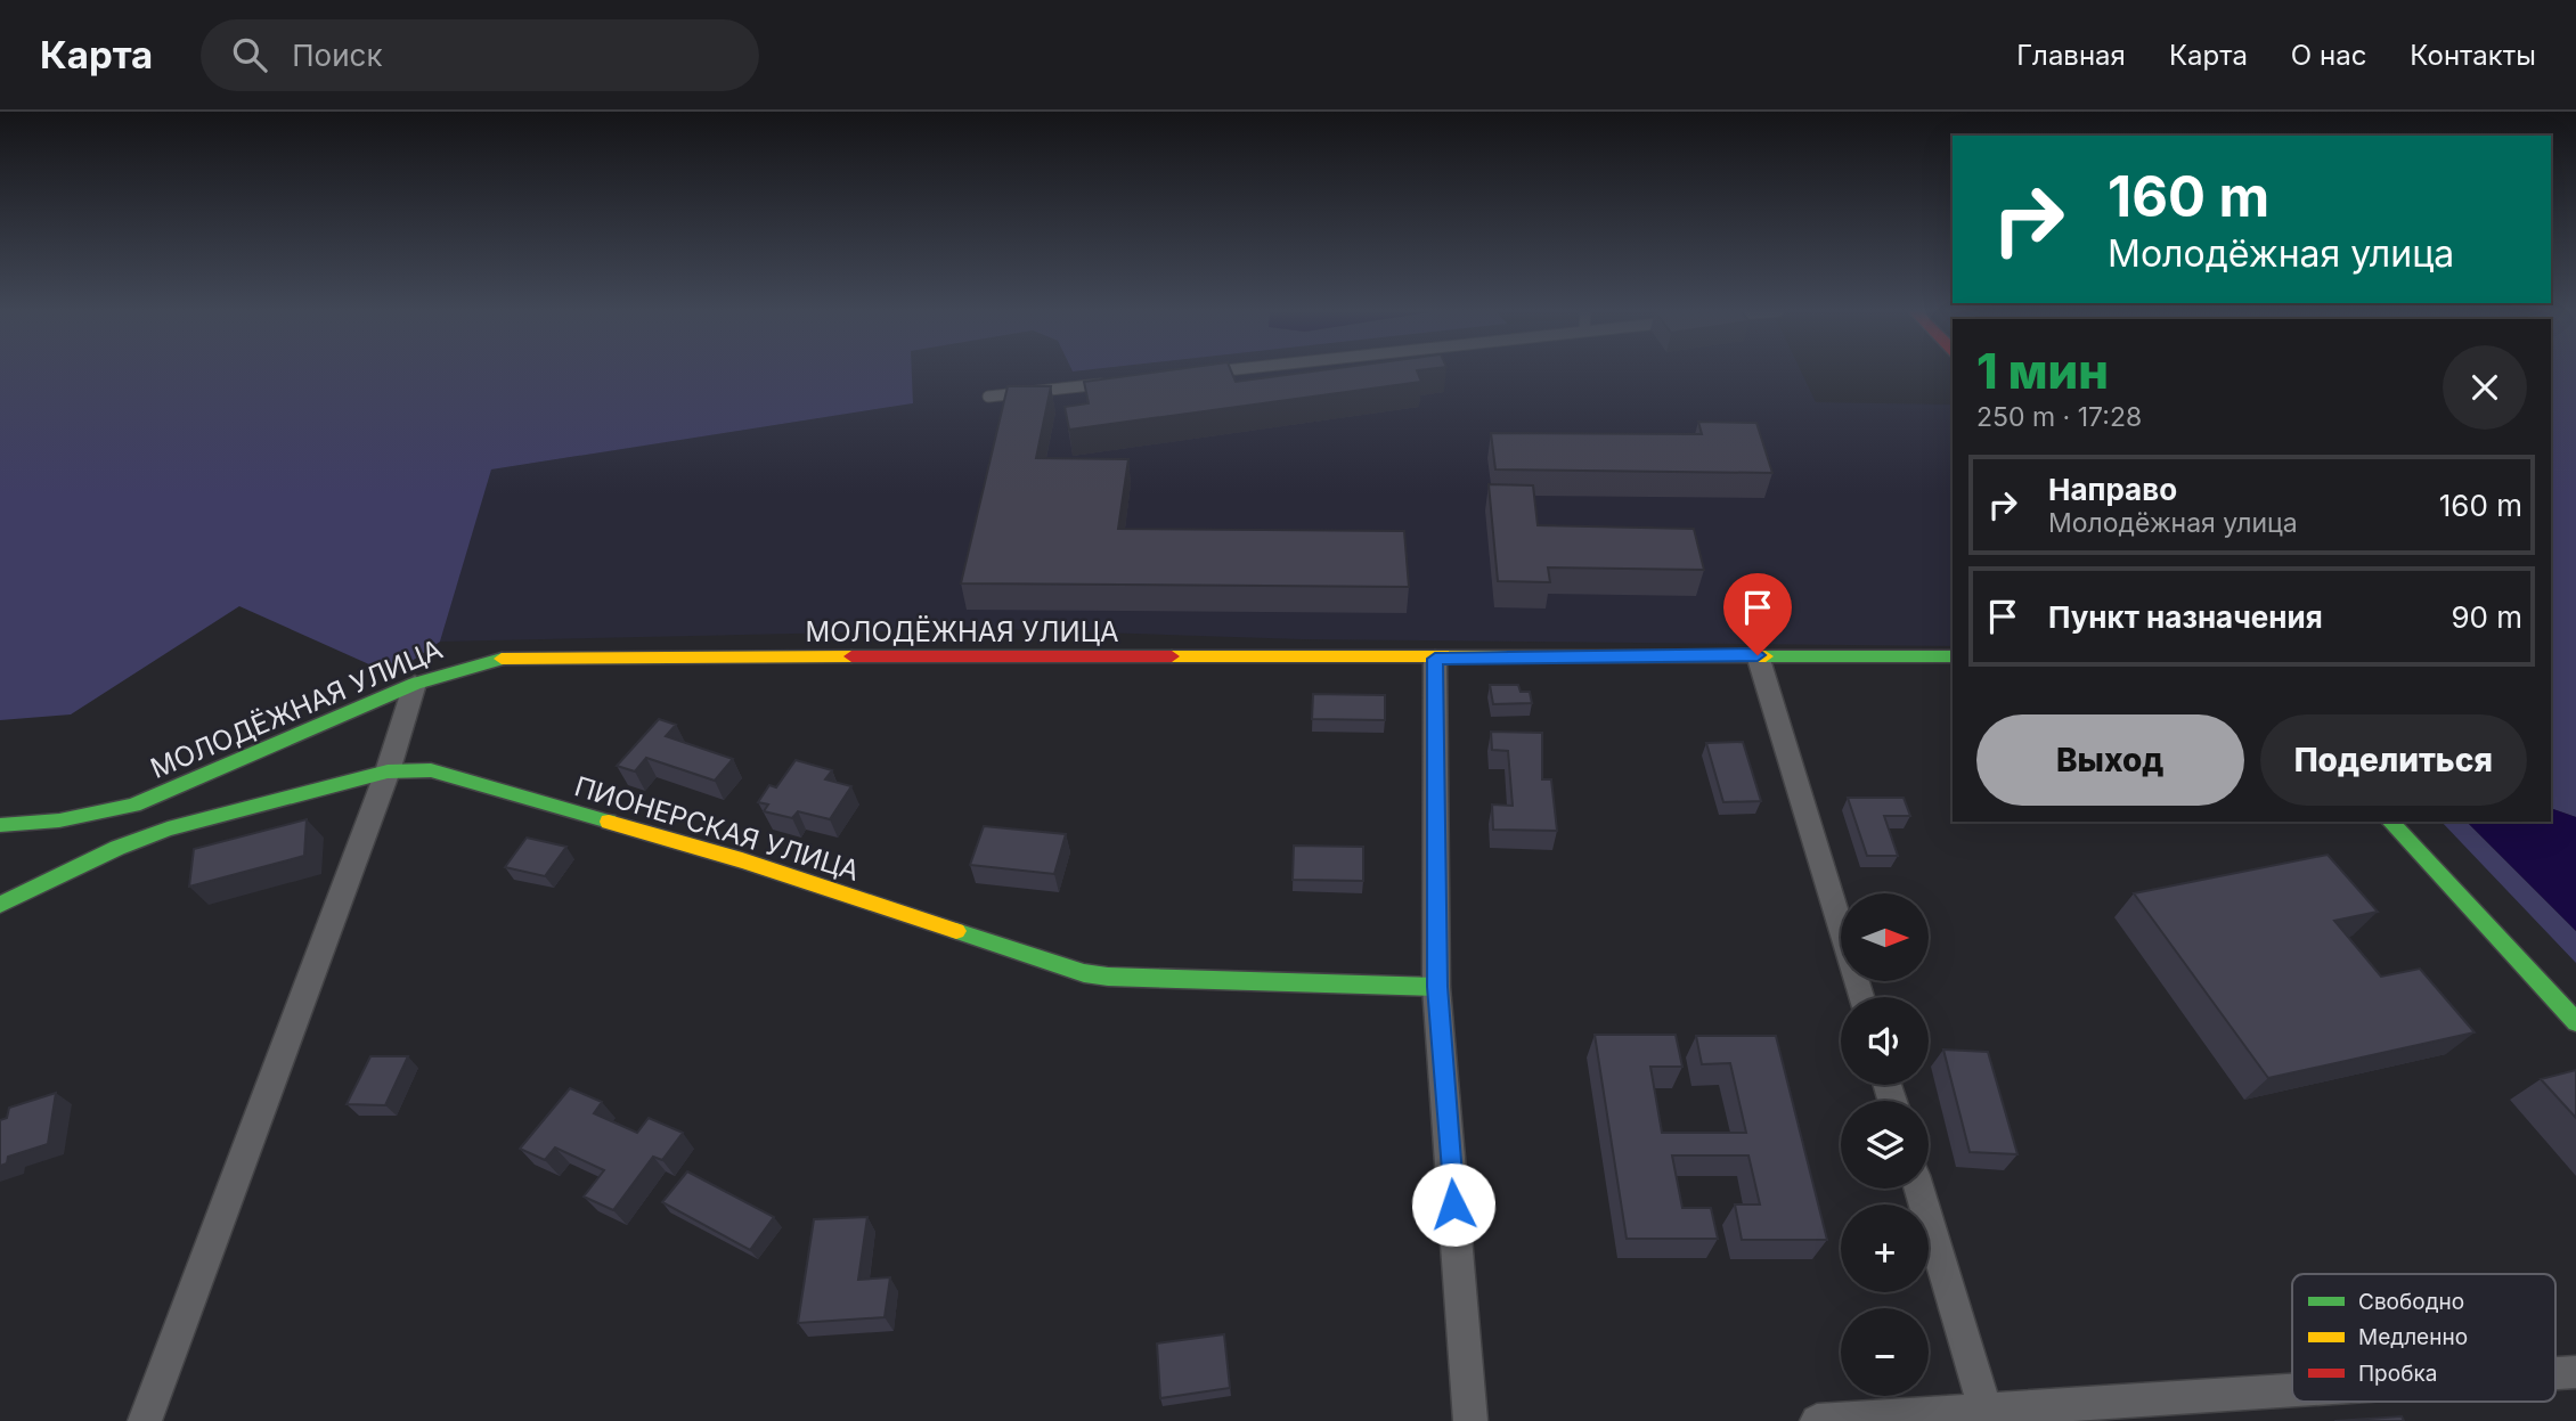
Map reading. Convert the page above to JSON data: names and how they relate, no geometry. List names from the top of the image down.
{
  "streets": {
    "street": ["МОЛОДЁЖНАЯ УЛИЦА", "ПИОНЕРСКАЯ УЛИЦА"]
  },
  "legend": ["Свободно", "Медленно", "Пробка"],
  "north": "right",
  "page": {
    "header": "Карта",
    "search": "Поиск",
    "nav": [
      "Главная",
      "Карта",
      "О нас",
      "Контакты"
    ],
    "turn": ["160 m", "Молодёжная улица"],
    "heading": ["1 мин", "250 m · 17:28"],
    "list": [
      {
        "name": "Направо",
        "note": "Молодёжная улица",
        "value": "160 m"
      },
      {
        "name": "Пункт назначения",
        "value": "90 m"
      }
    ],
    "buttons": ["Выход", "Поделиться"],
    "map_buttons": ["+", "−"]
  }
}
